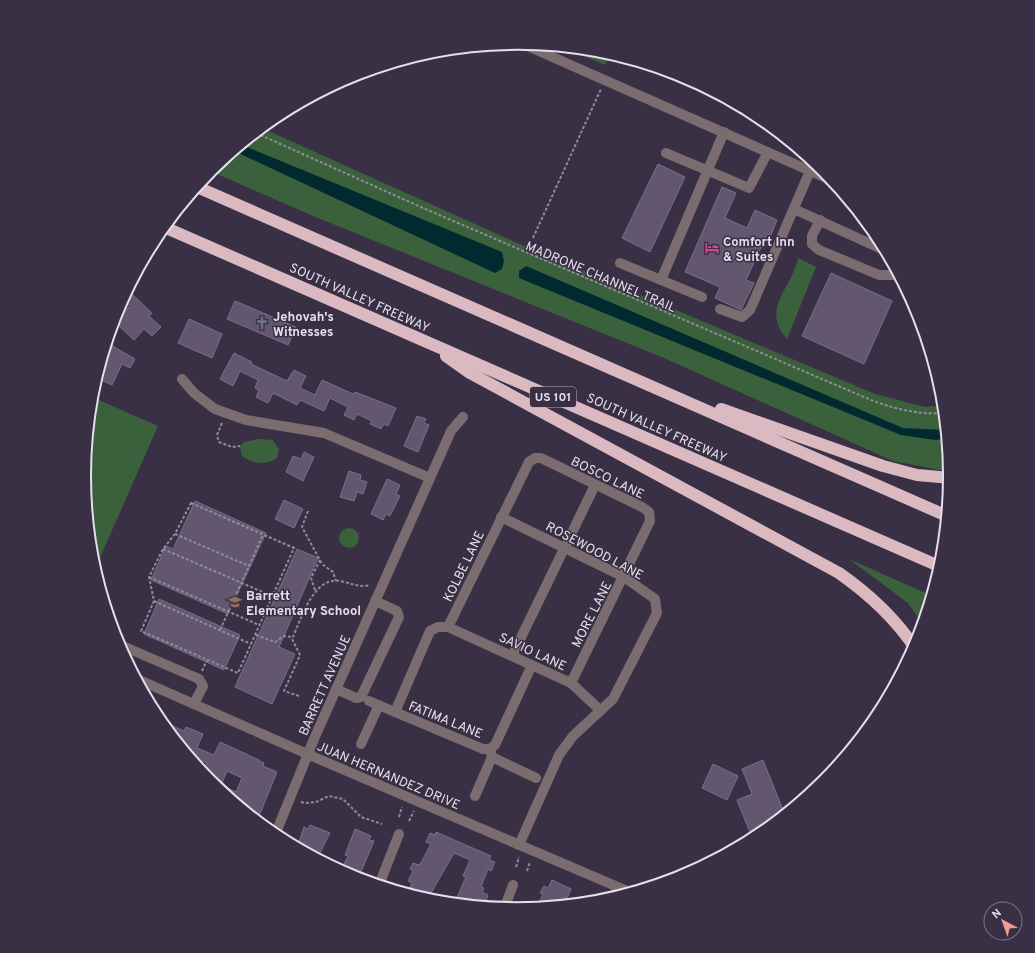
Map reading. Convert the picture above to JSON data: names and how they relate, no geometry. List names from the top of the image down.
{
  "streets": {
    "highway": ["SOUTH VALLEY FREEWAY", "US 101"],
    "street": [
      "BOSCO LANE",
      "ROSEWOOD LANE",
      "KOLBE LANE",
      "MORE LANE",
      "SAVIO LANE",
      "BARRETT AVENUE",
      "FATIMA LANE",
      "JUAN HERNANDEZ DRIVE"
    ],
    "path": ["MADRONE CHANNEL TRAIL"]
  },
  "crossings": [
    ["BOSCO LANE", "ROSEWOOD LANE"],
    ["BOSCO LANE", "KOLBE LANE"],
    ["BOSCO LANE", "MORE LANE"],
    ["ROSEWOOD LANE", "KOLBE LANE"],
    ["ROSEWOOD LANE", "MORE LANE"],
    ["ROSEWOOD LANE", "SAVIO LANE"],
    ["ROSEWOOD LANE", "JUAN HERNANDEZ DRIVE"],
    ["KOLBE LANE", "SAVIO LANE"],
    ["KOLBE LANE", "FATIMA LANE"],
    ["MORE LANE", "SAVIO LANE"],
    ["SAVIO LANE", "FATIMA LANE"],
    ["BARRETT AVENUE", "JUAN HERNANDEZ DRIVE"]
  ],
  "places": {
    "hotel": ["Comfort Inn & Suites"],
    "church": ["Jehovah's Witnesses"],
    "school or university": ["Barrett Elementary School"]
  },
  "north": "top left"
}
